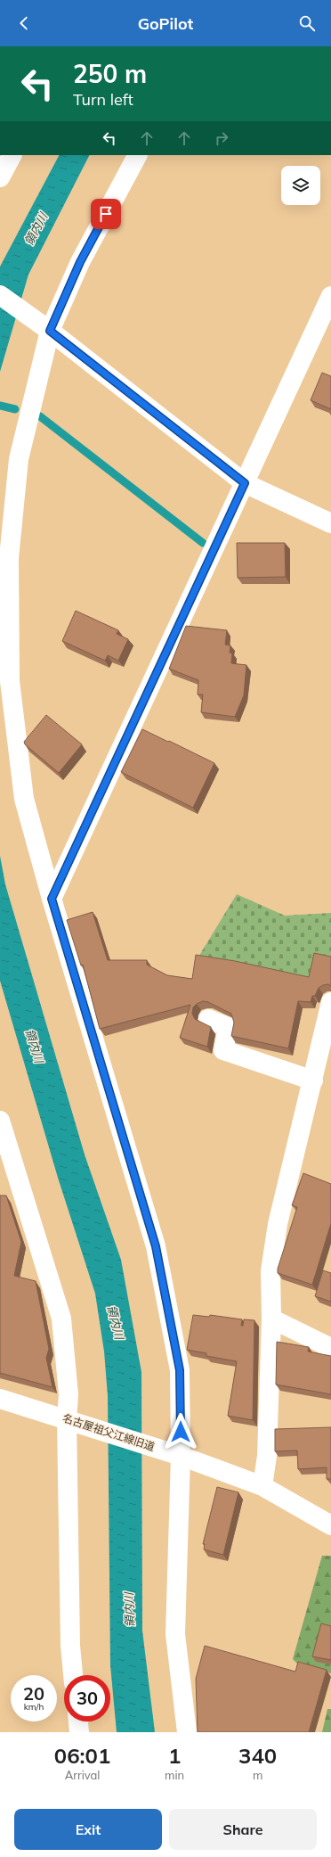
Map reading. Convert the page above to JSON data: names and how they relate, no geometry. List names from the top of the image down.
{
  "streets": {
    "street": ["名古屋祖父江線旧道"]
  },
  "water": ["領内川"],
  "page": {
    "header": "GoPilot",
    "turn": ["250 m", "Turn left"],
    "speed": "20 km/h",
    "limit": "30",
    "eta": [
      "06:01",
      "Arrival",
      "1",
      "min",
      "340",
      "m"
    ],
    "buttons": ["Exit", "Share"]
  }
}
